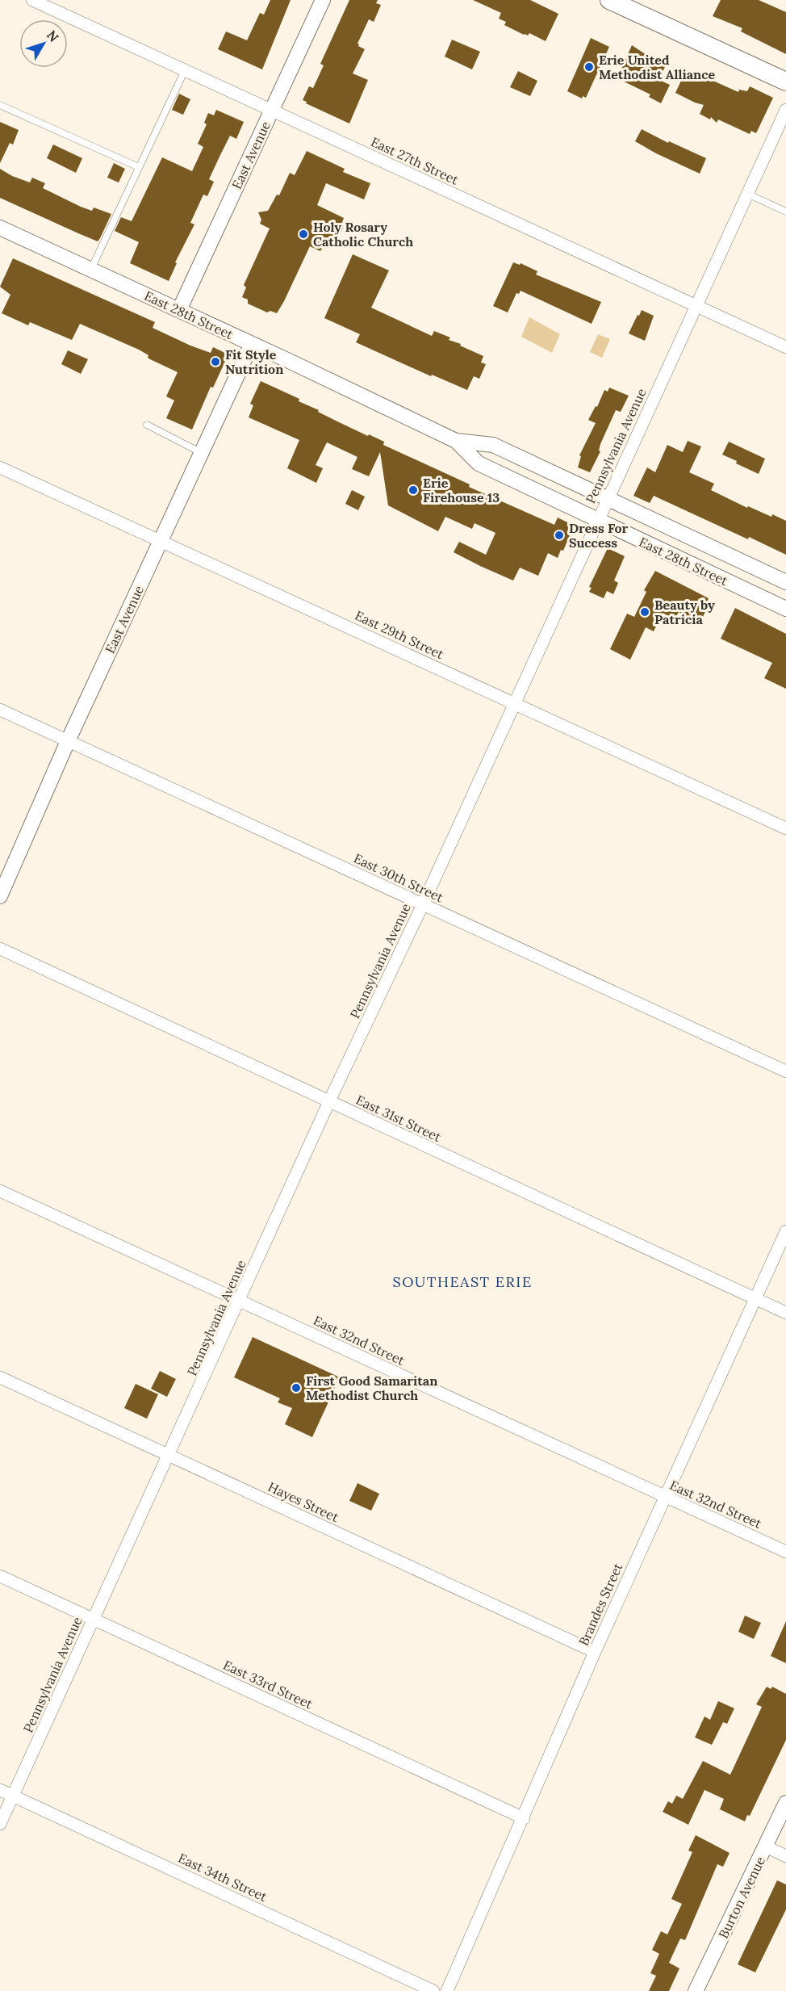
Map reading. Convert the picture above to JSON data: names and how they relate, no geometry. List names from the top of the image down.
{
  "streets": {
    "street": [
      "East Avenue",
      "East 27th Street",
      "East 28th Street",
      "Pennsylvania Avenue",
      "East 29th Street",
      "East 30th Street",
      "East 31st Street",
      "East 32nd Street",
      "Hayes Street",
      "Brandes Street",
      "East 33rd Street",
      "East 34th Street",
      "Burton Avenue"
    ]
  },
  "crossings": [
    ["East Avenue", "East 27th Street"],
    ["East Avenue", "East 28th Street"],
    ["East Avenue", "East 29th Street"],
    ["East Avenue", "East 30th Street"],
    ["East 27th Street", "Pennsylvania Avenue"],
    ["East 28th Street", "Pennsylvania Avenue"],
    ["Pennsylvania Avenue", "East 29th Street"],
    ["Pennsylvania Avenue", "East 30th Street"],
    ["Pennsylvania Avenue", "East 31st Street"],
    ["Pennsylvania Avenue", "East 32nd Street"],
    ["Pennsylvania Avenue", "Hayes Street"],
    ["Pennsylvania Avenue", "East 33rd Street"],
    ["Pennsylvania Avenue", "East 34th Street"],
    ["East 31st Street", "Brandes Street"],
    ["East 32nd Street", "Brandes Street"],
    ["Hayes Street", "Brandes Street"],
    ["Brandes Street", "East 33rd Street"]
  ],
  "districts": ["SOUTHEAST ERIE"],
  "places": [
    "Erie United Methodist Alliance",
    "Holy Rosary Catholic Church",
    "Fit Style Nutrition",
    "Erie Firehouse 13",
    "Dress For Success",
    "Beauty by Patricia",
    "First Good Samaritan Methodist Church"
  ],
  "north": "top right"
}
